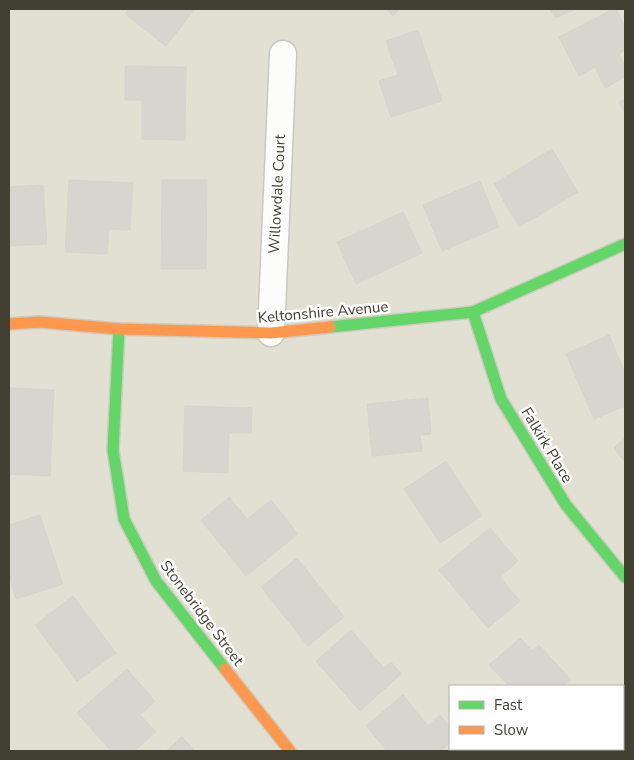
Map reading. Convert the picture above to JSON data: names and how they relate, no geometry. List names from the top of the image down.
{
  "streets": {
    "street": [
      "Willowdale Court",
      "Keltonshire Avenue",
      "Falkirk Place",
      "Stonebridge Street"
    ]
  },
  "crossings": [
    ["Willowdale Court", "Keltonshire Avenue"],
    ["Keltonshire Avenue", "Falkirk Place"],
    ["Keltonshire Avenue", "Stonebridge Street"]
  ],
  "legend": ["Fast", "Slow"]
}
